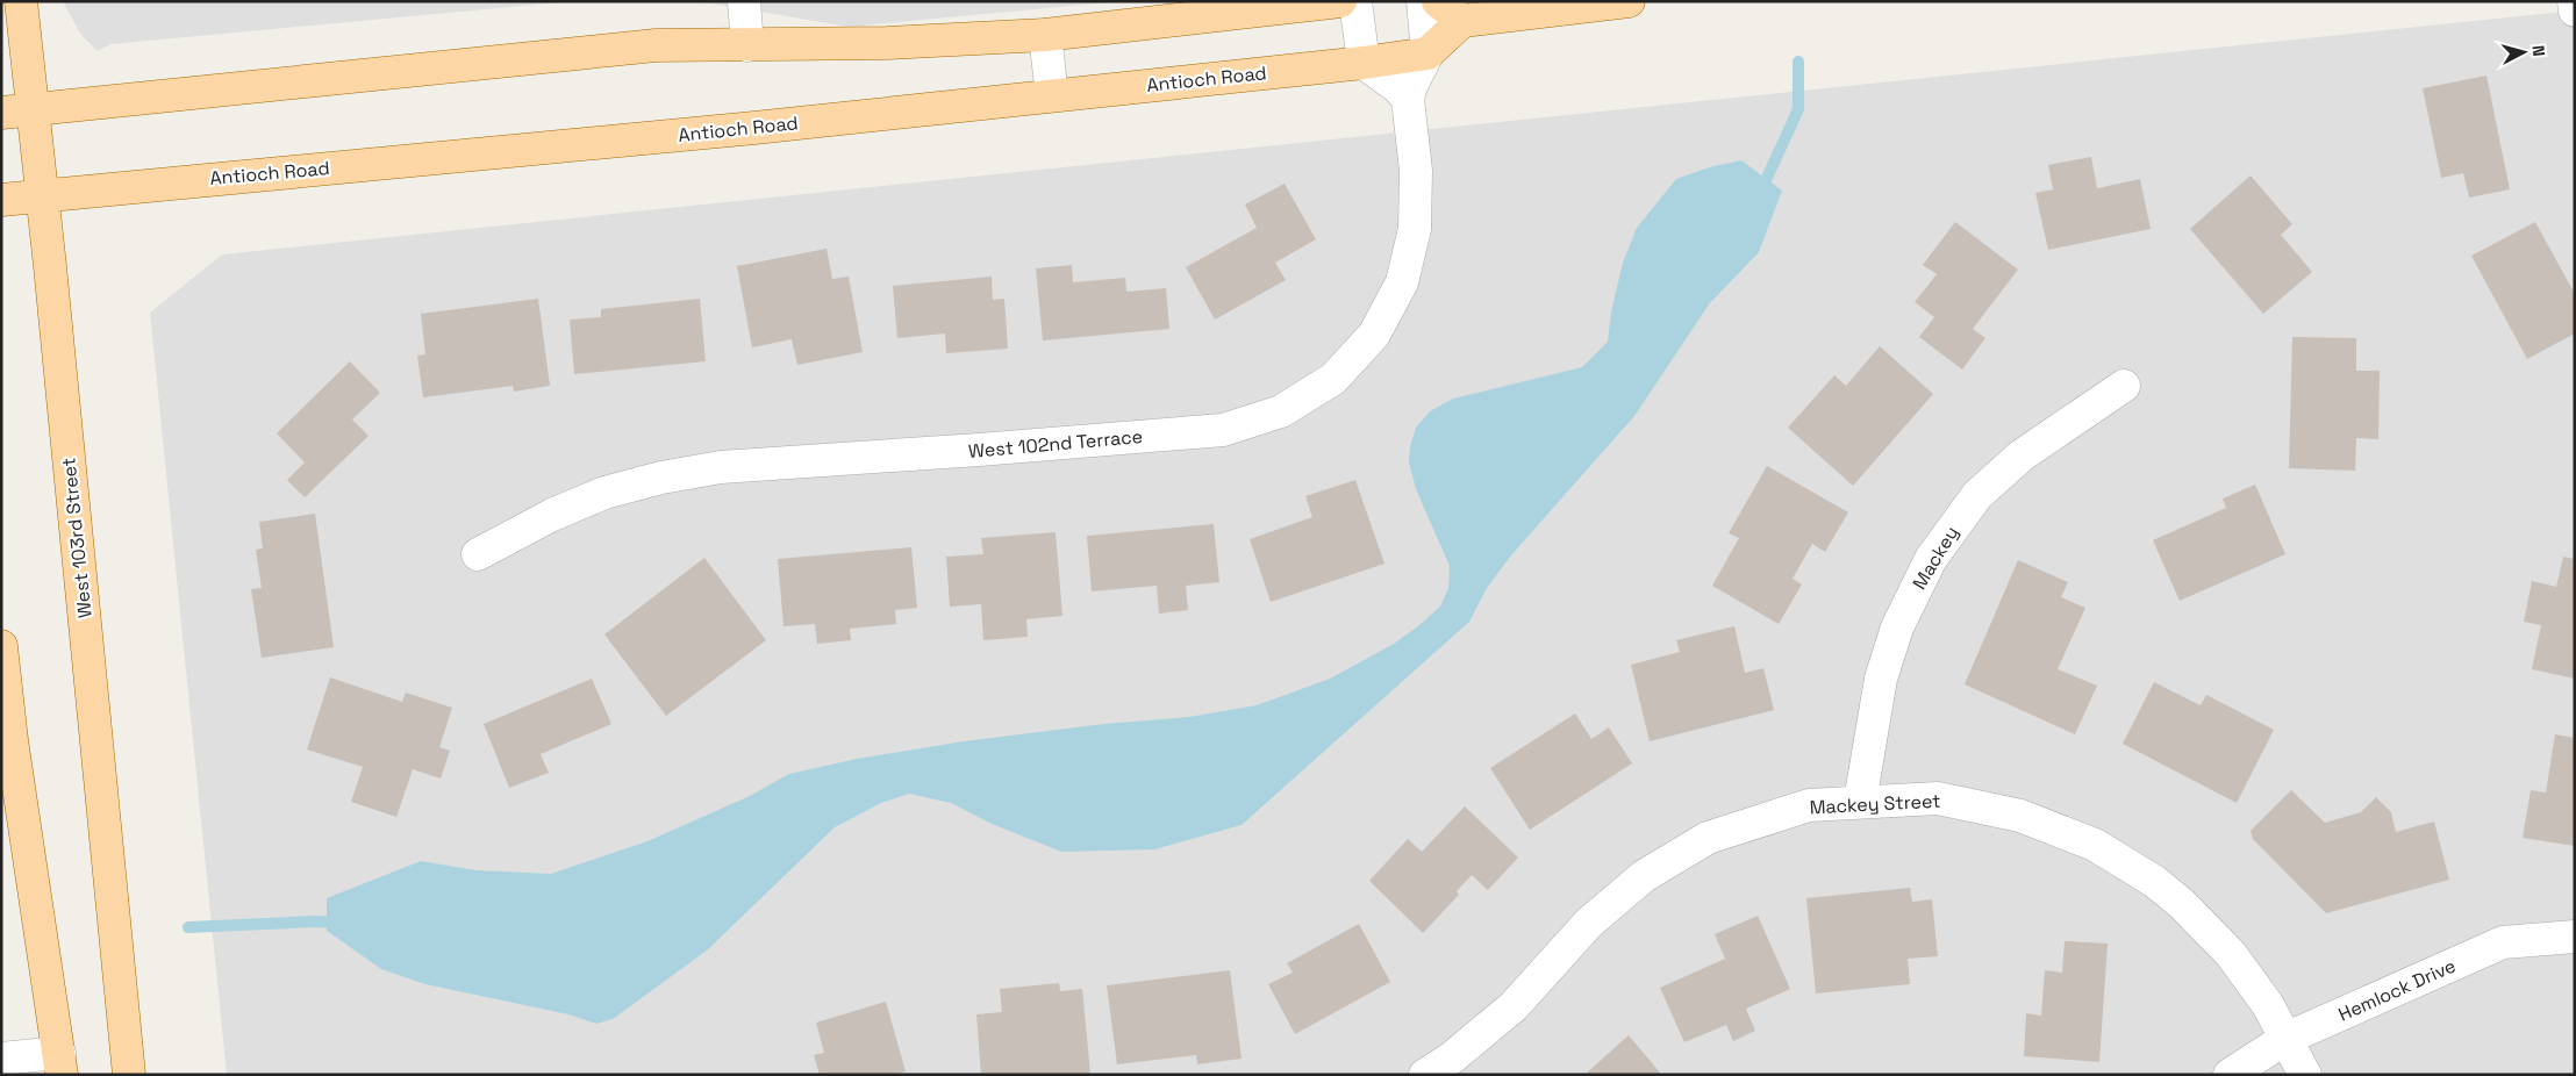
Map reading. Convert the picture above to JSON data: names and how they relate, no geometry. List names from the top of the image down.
{
  "streets": {
    "main road": ["Antioch Road", "West 103rd Street"],
    "street": [
      "West 102nd Terrace",
      "Mackey",
      "Mackey Street",
      "Hemlock Drive"
    ]
  },
  "crossings": [
    ["Antioch Road", "West 102nd Terrace"],
    ["Antioch Road", "West 103rd Street"],
    ["Mackey", "Mackey Street"],
    ["Mackey Street", "Hemlock Drive"]
  ],
  "north": "right"
}
